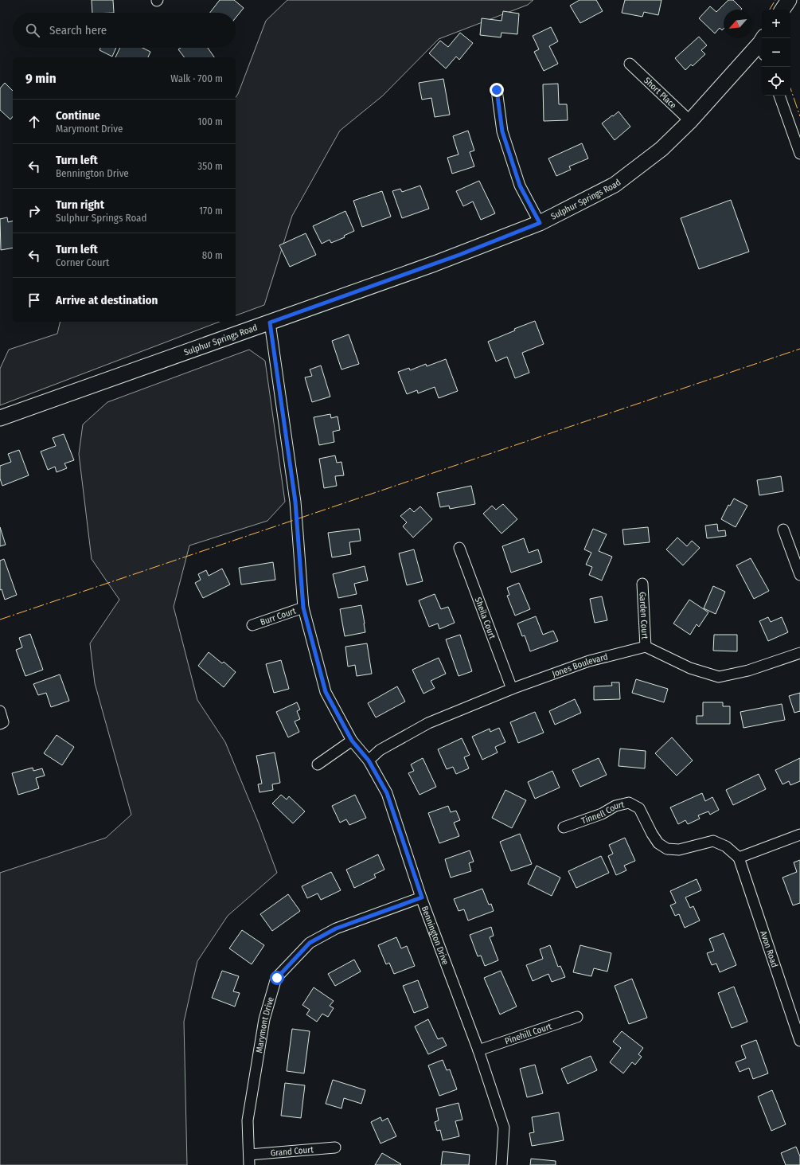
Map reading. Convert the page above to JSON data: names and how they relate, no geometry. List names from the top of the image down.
{
  "streets": {
    "street": [
      "Short Place",
      "Sulphur Springs Road",
      "Garden Court",
      "Burr Court",
      "Sheila Court",
      "Jones Boulevard",
      "Tinnell Court",
      "Bennington Drive",
      "Avon Road",
      "Marymont Drive",
      "Pinehill Court",
      "Grand Court"
    ]
  },
  "crossings": [
    ["Short Place", "Sulphur Springs Road"],
    ["Sulphur Springs Road", "Bennington Drive"],
    ["Garden Court", "Jones Boulevard"],
    ["Burr Court", "Bennington Drive"],
    ["Sheila Court", "Jones Boulevard"],
    ["Jones Boulevard", "Bennington Drive"],
    ["Tinnell Court", "Avon Road"],
    ["Bennington Drive", "Marymont Drive"],
    ["Bennington Drive", "Pinehill Court"],
    ["Marymont Drive", "Grand Court"]
  ],
  "north": "bottom left",
  "page": {
    "map_buttons": ["+", "−"],
    "search": "Search here",
    "heading": ["9 min", "Walk · 700 m"],
    "list": [
      ["Continue", "Marymont Drive", "100 m"],
      ["Turn left", "Bennington Drive", "350 m"],
      ["Turn right", "Sulphur Springs Road", "170 m"],
      ["Turn left", "Corner Court", "80 m"],
      "Arrive at destination"
    ]
  }
}
